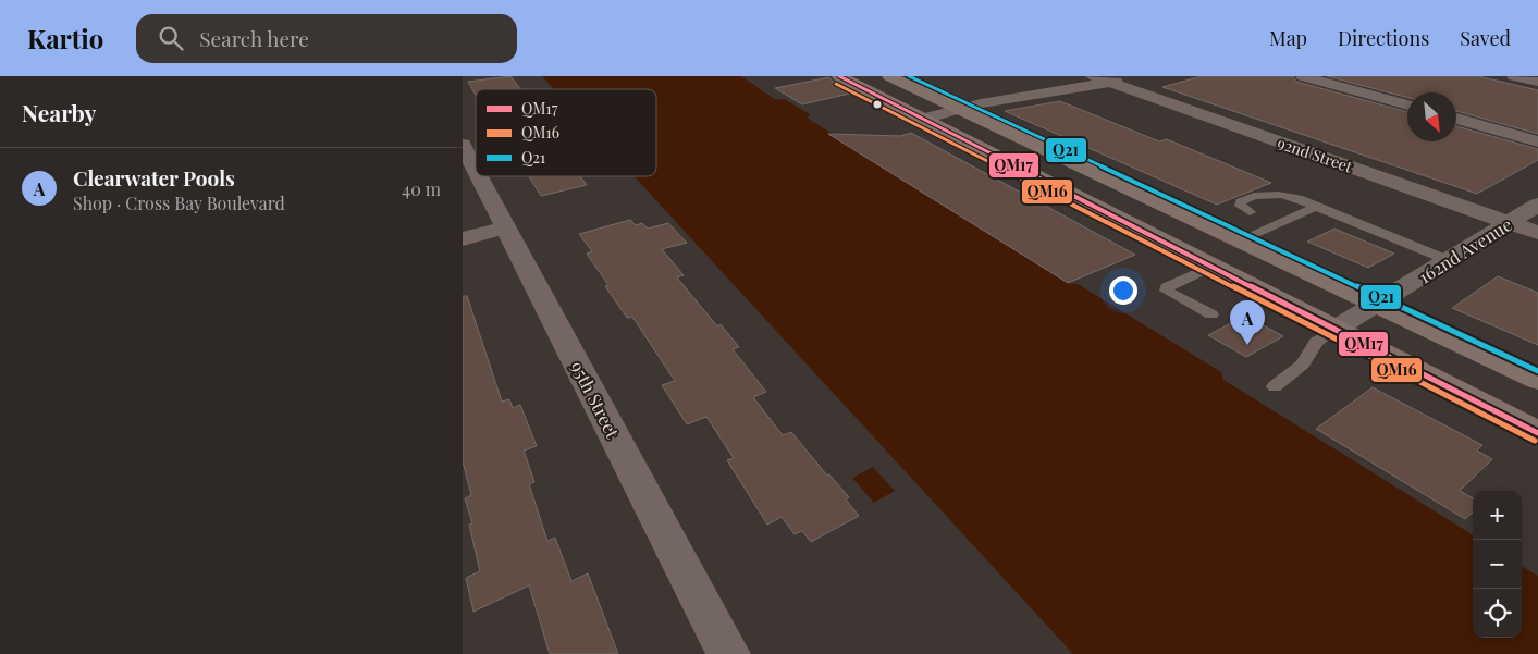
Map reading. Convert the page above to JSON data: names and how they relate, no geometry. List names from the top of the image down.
{
  "streets": {
    "street": ["92nd Street", "162nd Avenue", "95th Street"]
  },
  "crossings": [
    ["92nd Street", "162nd Avenue"]
  ],
  "lines": ["transit line QM17", "transit line Q21", "transit line QM16"],
  "legend": ["QM17", "QM16", "Q21"],
  "north": "bottom right",
  "page": {
    "header": "Kartio",
    "search": "Search here",
    "nav": ["Map", "Directions", "Saved"],
    "heading": "Nearby",
    "list": [
      {
        "mark": "A",
        "name": "Clearwater Pools",
        "note": "Shop · Cross Bay Boulevard",
        "value": "40 m"
      }
    ],
    "pins": "A",
    "map_buttons": ["+", "−"]
  }
}
